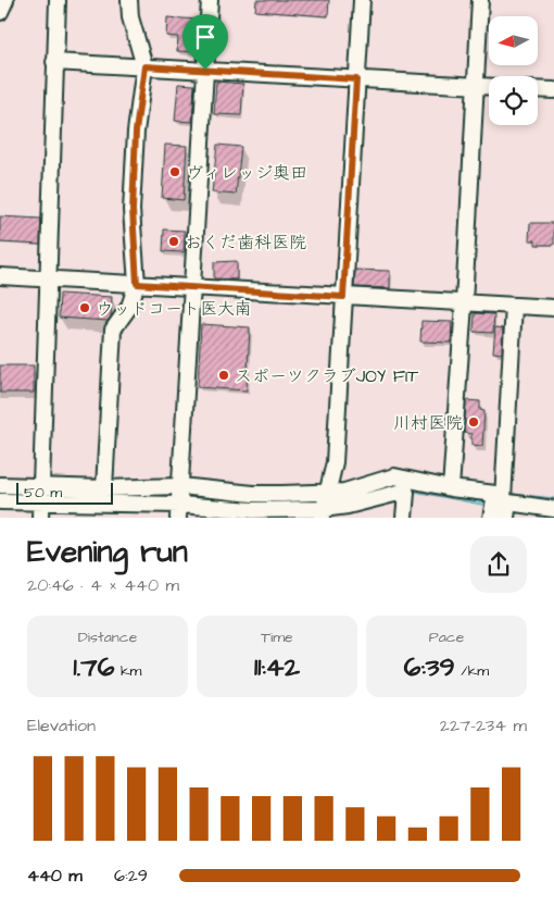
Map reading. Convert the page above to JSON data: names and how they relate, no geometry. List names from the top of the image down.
{
  "places": [
    "ヴィレッジ奥田",
    "おくだ歯科医院",
    "ウッドコート医大南",
    "スポーツクラブJOY FIT",
    "川村医院"
  ],
  "scale_bar": "50 m",
  "north": "left",
  "page": {
    "scale": "50 m",
    "heading": ["Evening run", "20:46 · 4 × 440 m"],
    "stats": [
      ["Distance", "1.76 km"],
      ["Time", "11:42"],
      ["Pace", "6:39 /km"]
    ],
    "chart": ["Elevation", "227–234 m"],
    "list": [
      {
        "name": "440 m",
        "note": "6:29"
      }
    ]
  }
}
